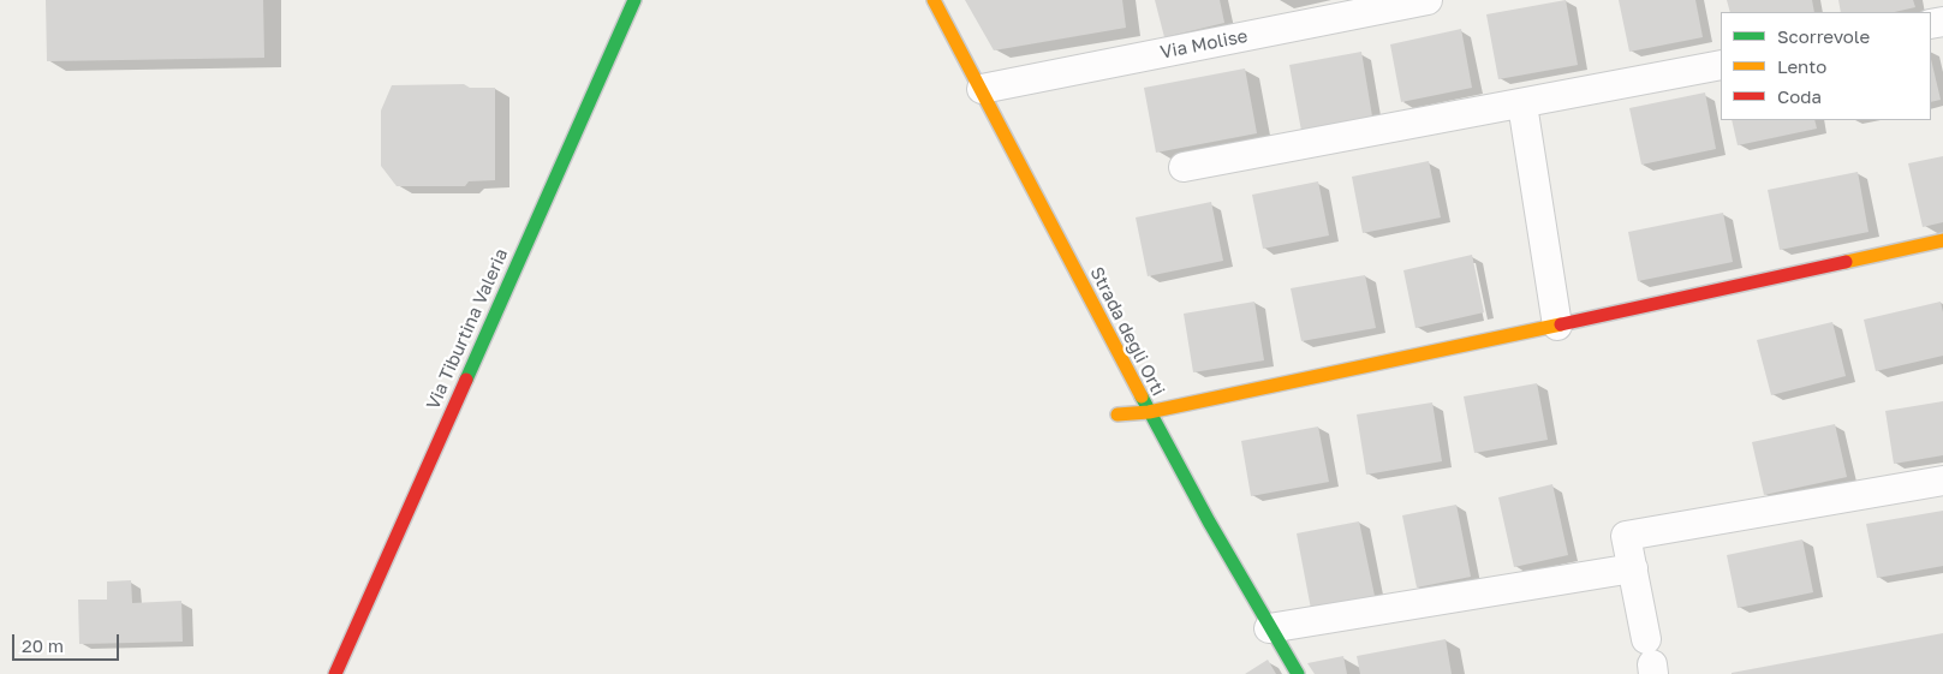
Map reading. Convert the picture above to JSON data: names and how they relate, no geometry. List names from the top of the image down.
{
  "streets": {
    "street": ["Via Molise", "Via Tiburtina Valeria", "Strada degli Orti"]
  },
  "crossings": [
    ["Via Molise", "Strada degli Orti"]
  ],
  "legend": ["Scorrevole", "Lento", "Coda"],
  "scale_bar": "20 m"
}
